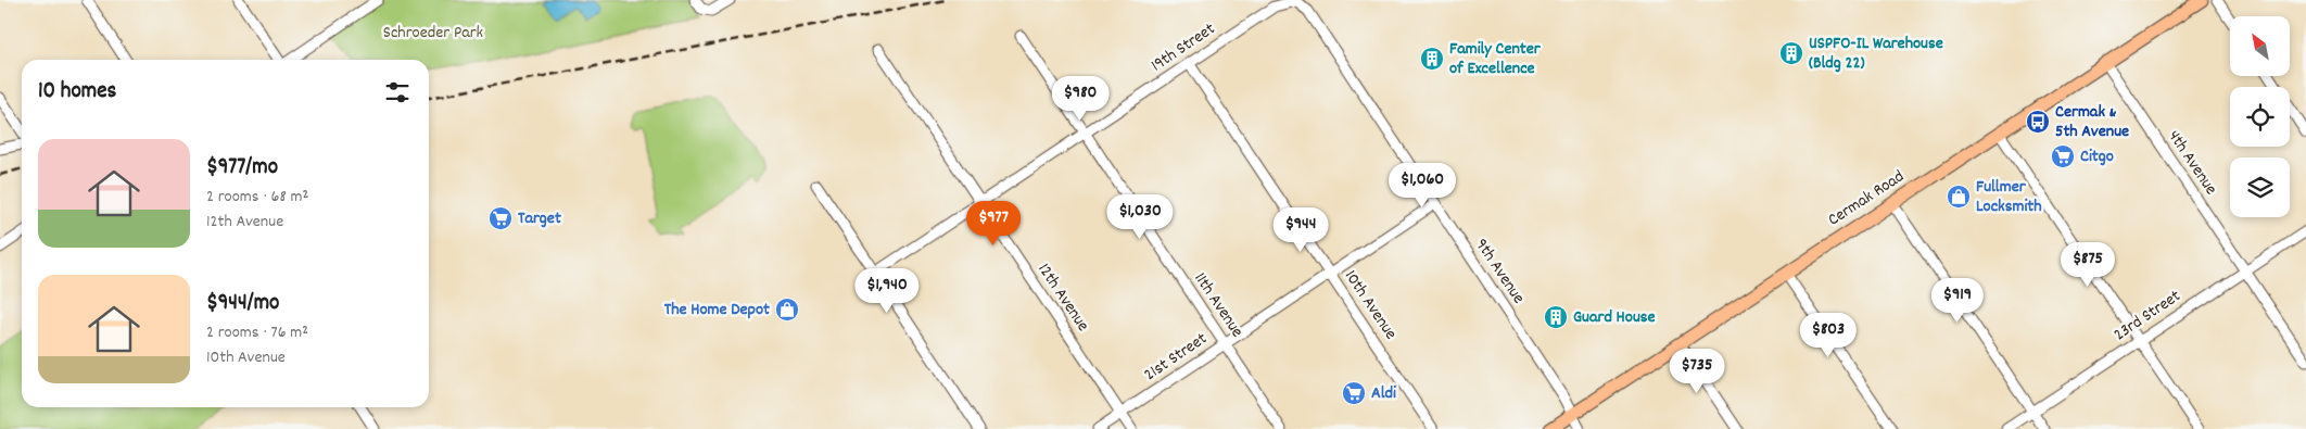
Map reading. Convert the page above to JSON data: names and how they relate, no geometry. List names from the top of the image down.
{
  "streets": {
    "main road": ["Cermak Road"],
    "street": [
      "19th Street",
      "4th Avenue",
      "9th Avenue",
      "12th Avenue",
      "11th Avenue",
      "10th Avenue",
      "23rd Street",
      "21st Street"
    ]
  },
  "crossings": [
    ["19th Street", "9th Avenue"],
    ["19th Street", "12th Avenue"],
    ["19th Street", "11th Avenue"],
    ["19th Street", "10th Avenue"],
    ["4th Avenue", "Cermak Road"],
    ["4th Avenue", "23rd Street"],
    ["Cermak Road", "9th Avenue"],
    ["9th Avenue", "21st Street"],
    ["12th Avenue", "21st Street"],
    ["11th Avenue", "21st Street"],
    ["10th Avenue", "21st Street"]
  ],
  "parks": ["Schroeder Park"],
  "places": {
    "building": ["USPFO-IL Warehouse (Bldg 22)", "Family Center of Excellence", "Guard House"],
    "bus stop": ["Cermak & 5th Avenue"],
    "supermarket": ["Citgo", "Target", "Aldi"],
    "shop": ["Fullmer Locksmith", "The Home Depot"]
  },
  "north": "top left",
  "page": {
    "heading": "10 homes",
    "price": [
      "$980",
      "$1,060",
      "$1,030",
      "$977",
      "$944",
      "$875",
      "$1,940",
      "$919",
      "$803",
      "$735"
    ],
    "list": [
      {
        "name": "$977/mo",
        "note": "2 rooms · 68 m² · 12th Avenue"
      },
      {
        "name": "$944/mo",
        "note": "2 rooms · 76 m² · 10th Avenue"
      }
    ]
  }
}
